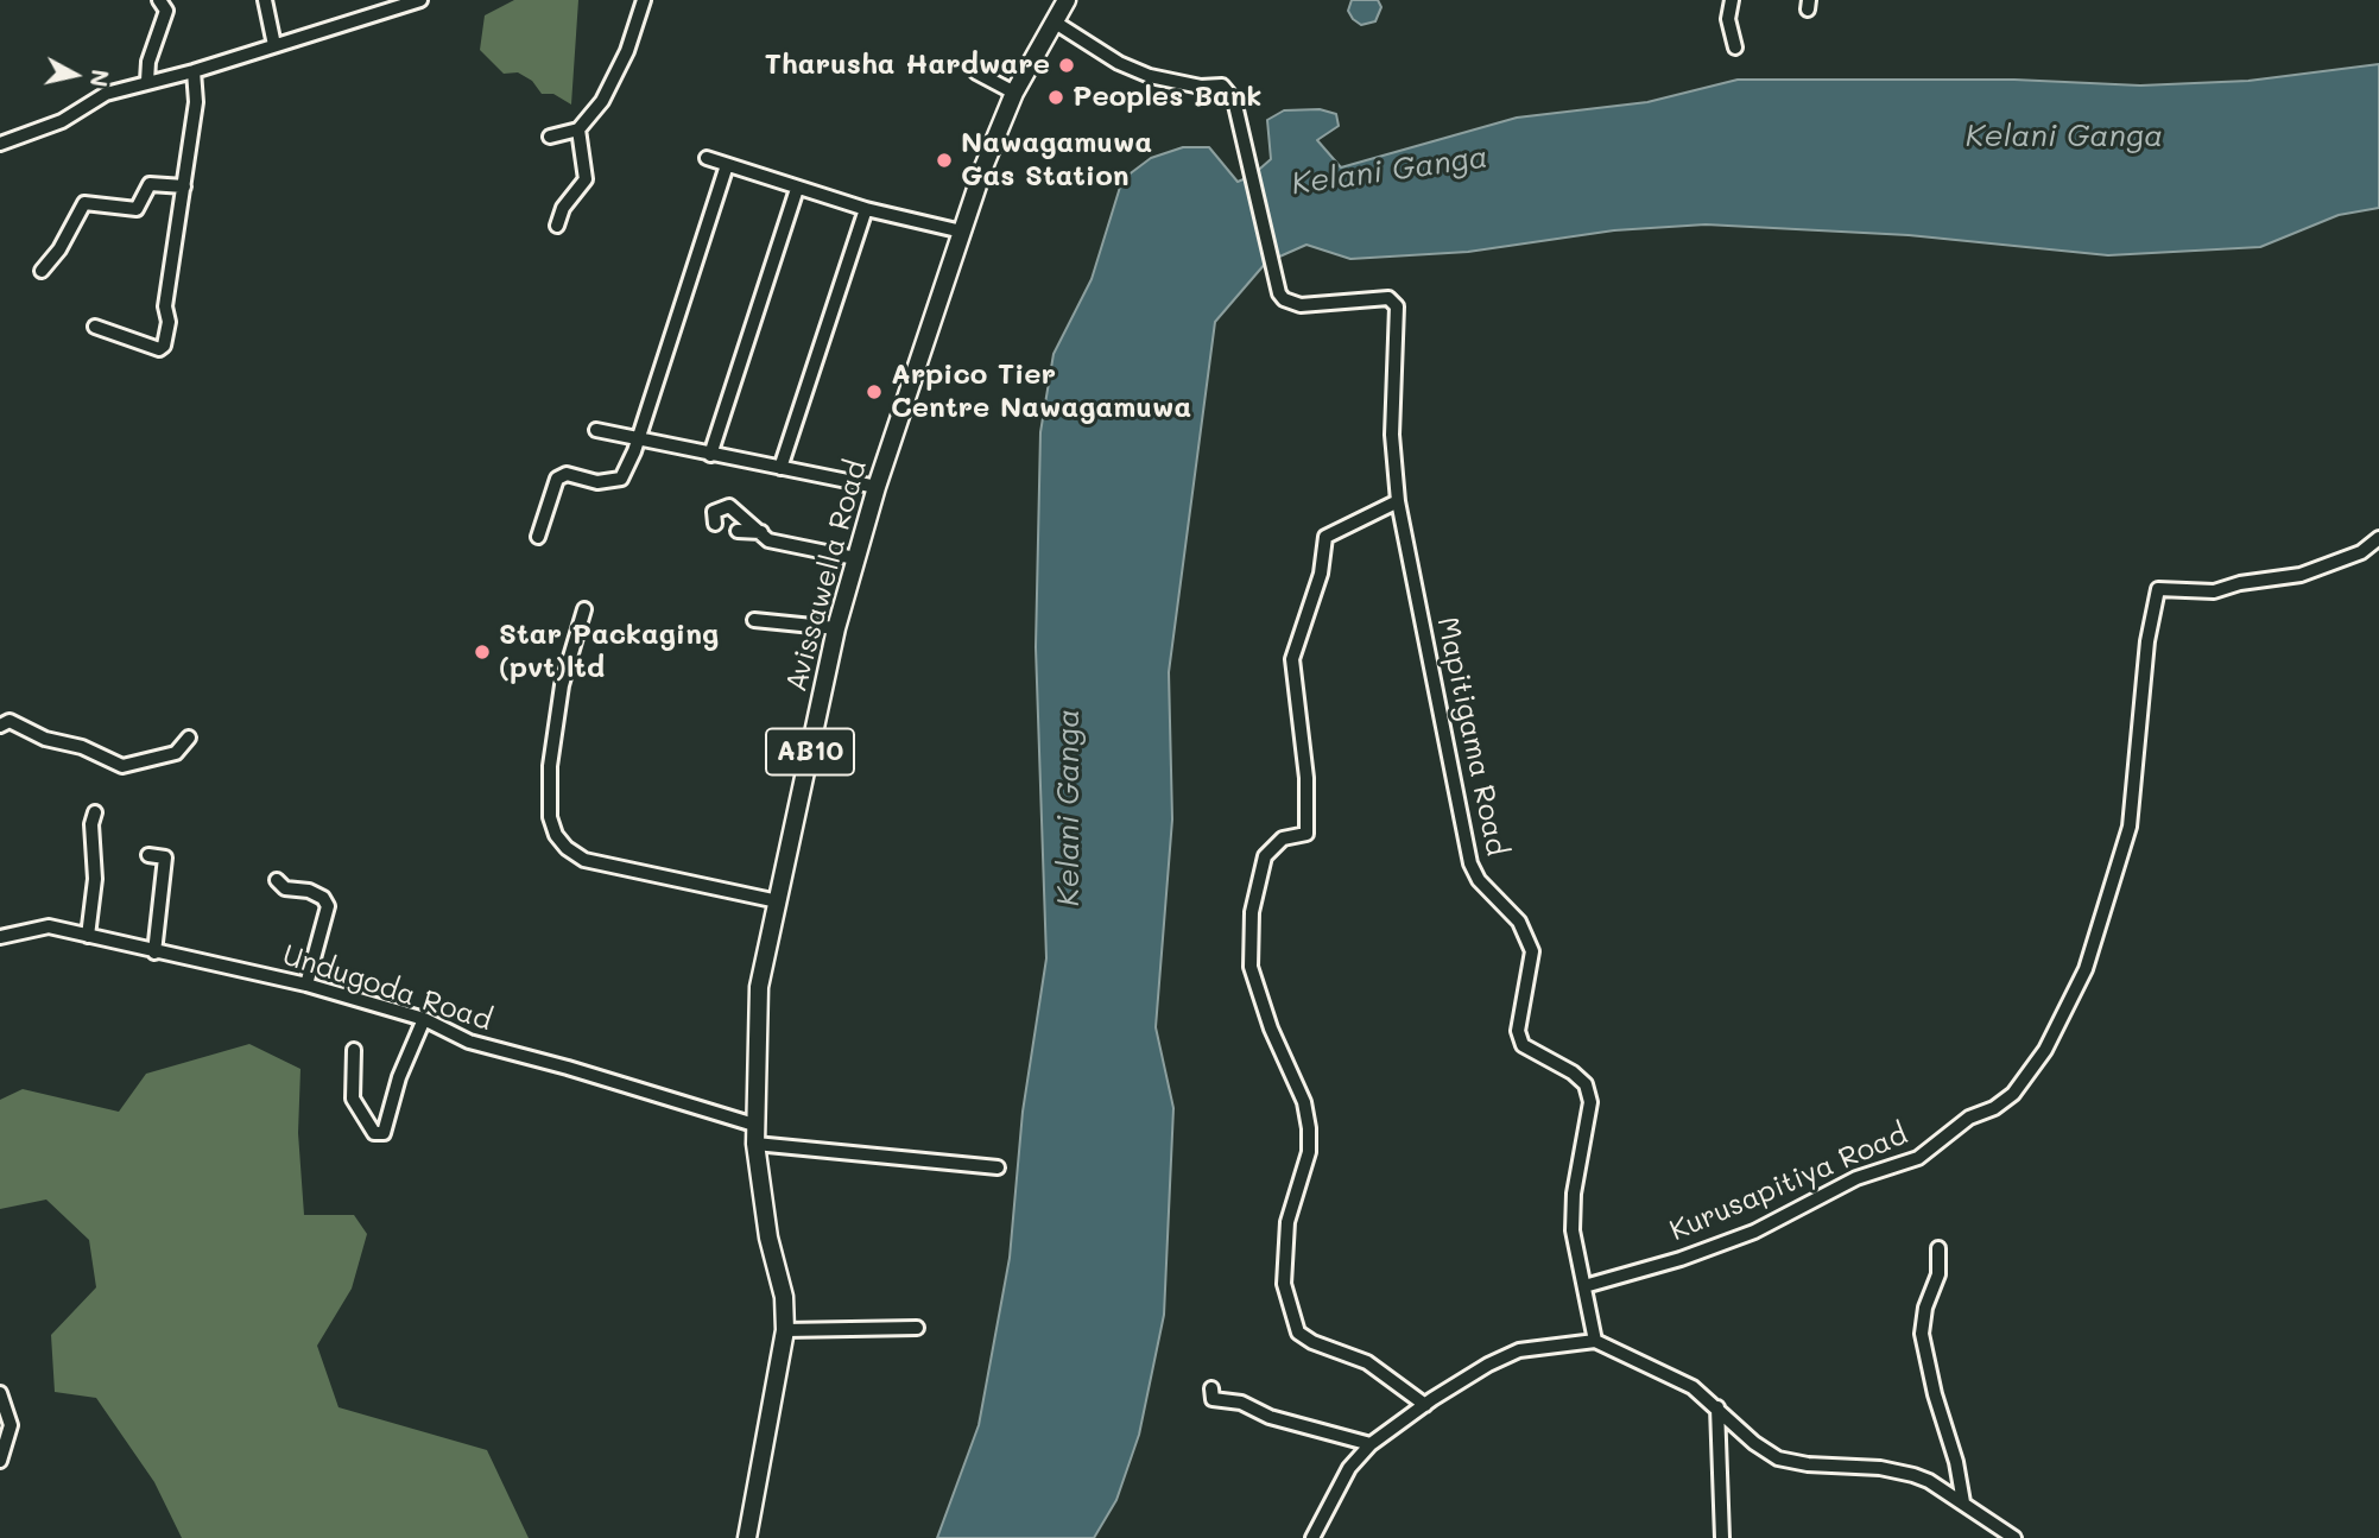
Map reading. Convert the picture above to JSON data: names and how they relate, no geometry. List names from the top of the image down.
{
  "streets": {
    "main road": ["Avissawella Road", "AB10"],
    "street": ["Mapitigama Road", "Undugoda Road", "Kurusapitiya Road"]
  },
  "crossings": [
    ["Avissawella Road", "Mapitigama Road"],
    ["Avissawella Road", "Undugoda Road"],
    ["Mapitigama Road", "Kurusapitiya Road"]
  ],
  "water": ["Kelani Ganga"],
  "places": [
    "Tharusha Hardware",
    "Peoples Bank",
    "Nawagamuwa Gas Station",
    "Arpico Tier Centre Nawagamuwa",
    "Star Packaging (pvt)ltd"
  ],
  "north": "right"
}
